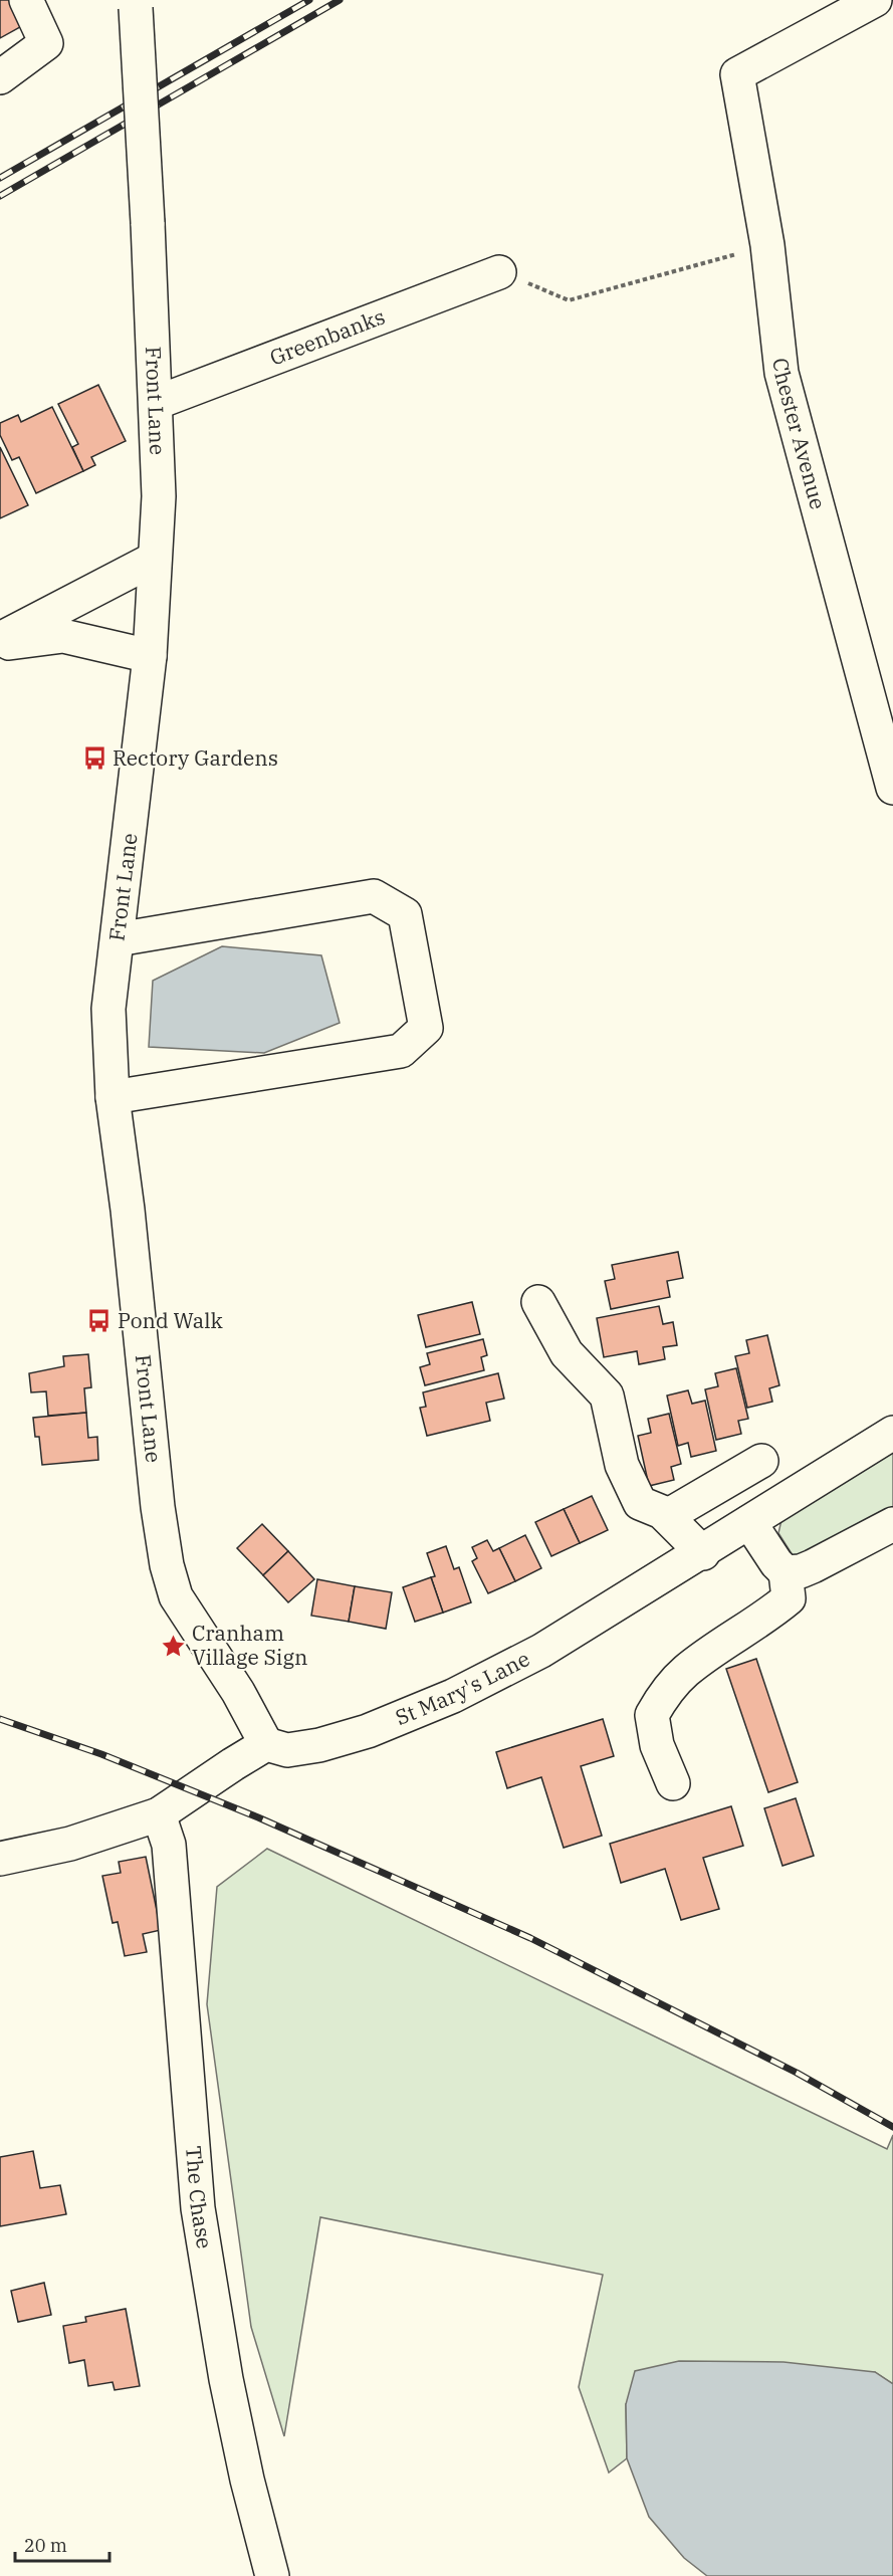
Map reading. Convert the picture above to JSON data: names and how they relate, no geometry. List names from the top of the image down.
{
  "streets": {
    "street": [
      "Greenbanks",
      "Front Lane",
      "Chester Avenue",
      "St Mary's Lane",
      "The Chase"
    ]
  },
  "crossings": [
    ["Greenbanks", "Front Lane"],
    ["Front Lane", "St Mary's Lane"]
  ],
  "places": {
    "bus stop": ["Rectory Gardens", "Pond Walk"],
    "place": ["Cranham Village Sign"]
  },
  "scale_bar": "20 m"
}
